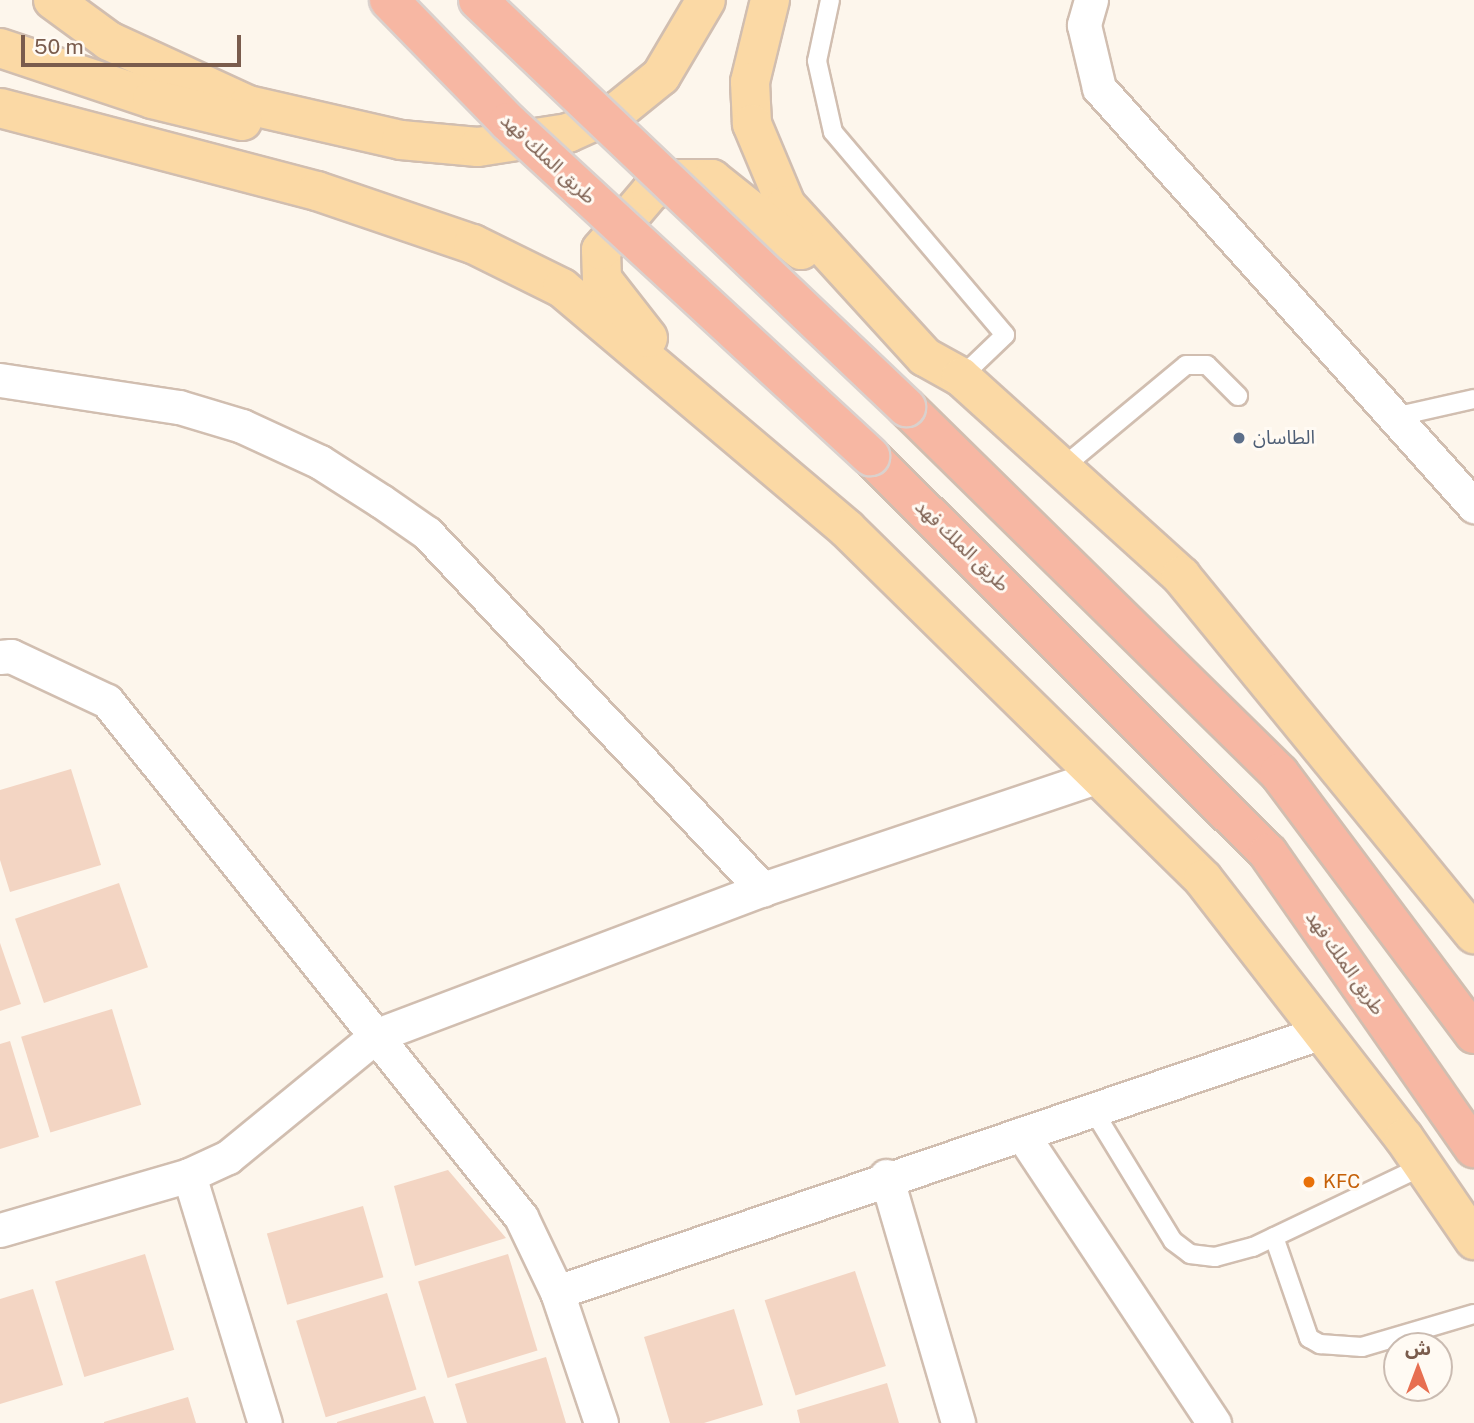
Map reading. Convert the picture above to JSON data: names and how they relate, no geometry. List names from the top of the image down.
{
  "streets": {
    "highway": ["طريق الملك فهد"]
  },
  "places": ["الطاسان", "KFC"],
  "scale_bar": "50 m",
  "north": "top"
}
